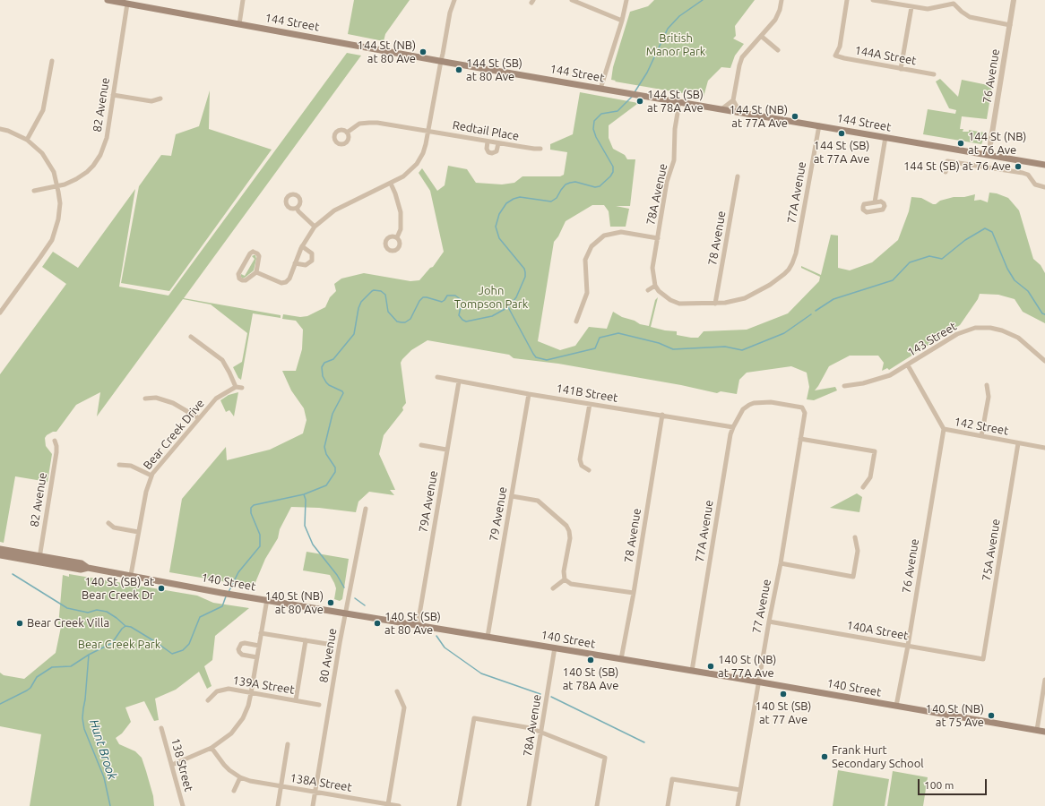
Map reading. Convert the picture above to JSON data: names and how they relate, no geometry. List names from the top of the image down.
{
  "streets": {
    "main road": ["144 Street", "140 Street"],
    "street": [
      "144A Street",
      "76 Avenue",
      "82 Avenue",
      "Redtail Place",
      "77A Avenue",
      "78A Avenue",
      "78 Avenue",
      "143 Street",
      "141B Street",
      "142 Street",
      "Bear Creek Drive",
      "79A Avenue",
      "79 Avenue",
      "75A Avenue",
      "77 Avenue",
      "140A Street",
      "80 Avenue",
      "139A Street",
      "138 Street",
      "138A Street"
    ]
  },
  "crossings": [
    ["144 Street", "76 Avenue"],
    ["144 Street", "82 Avenue"],
    ["144 Street", "77A Avenue"],
    ["144 Street", "78A Avenue"],
    ["76 Avenue", "142 Street"],
    ["76 Avenue", "140 Street"],
    ["76 Avenue", "140A Street"],
    ["82 Avenue", "140 Street"],
    ["77A Avenue", "78A Avenue"],
    ["77A Avenue", "78 Avenue"],
    ["77A Avenue", "141B Street"],
    ["77A Avenue", "140 Street"],
    ["77A Avenue", "77 Avenue"],
    ["78A Avenue", "78 Avenue"],
    ["78A Avenue", "140 Street"],
    ["78 Avenue", "141B Street"],
    ["78 Avenue", "140 Street"],
    ["143 Street", "142 Street"],
    ["141B Street", "79A Avenue"],
    ["141B Street", "79 Avenue"],
    ["142 Street", "75A Avenue"],
    ["Bear Creek Drive", "140 Street"],
    ["79A Avenue", "140 Street"],
    ["79 Avenue", "140 Street"],
    ["75A Avenue", "140A Street"],
    ["140 Street", "77 Avenue"],
    ["140 Street", "80 Avenue"],
    ["77 Avenue", "140A Street"],
    ["80 Avenue", "138A Street"]
  ],
  "water": ["Hunt Brook"],
  "parks": ["British Manor Park", "John Tompson Park", "Bear Creek Park"],
  "places": [
    "144 St (NB) at 80 Ave",
    "144 St (SB) at 80 Ave",
    "144 St (SB) at 78A Ave",
    "144 St (NB) at 77A Ave",
    "144 St (SB) at 77A Ave",
    "144 St (NB) at 76 Ave",
    "144 St (SB) at 76 Ave",
    "140 St (SB) at Bear Creek Dr",
    "140 St (NB) at 80 Ave",
    "Bear Creek Villa",
    "140 St (SB) at 80 Ave",
    "140 St (SB) at 78A Ave",
    "140 St (NB) at 77A Ave",
    "140 St (SB) at 77 Ave",
    "140 St (NB) at 75 Ave",
    "Frank Hurt Secondary School"
  ],
  "scale_bar": "100 m"
}
